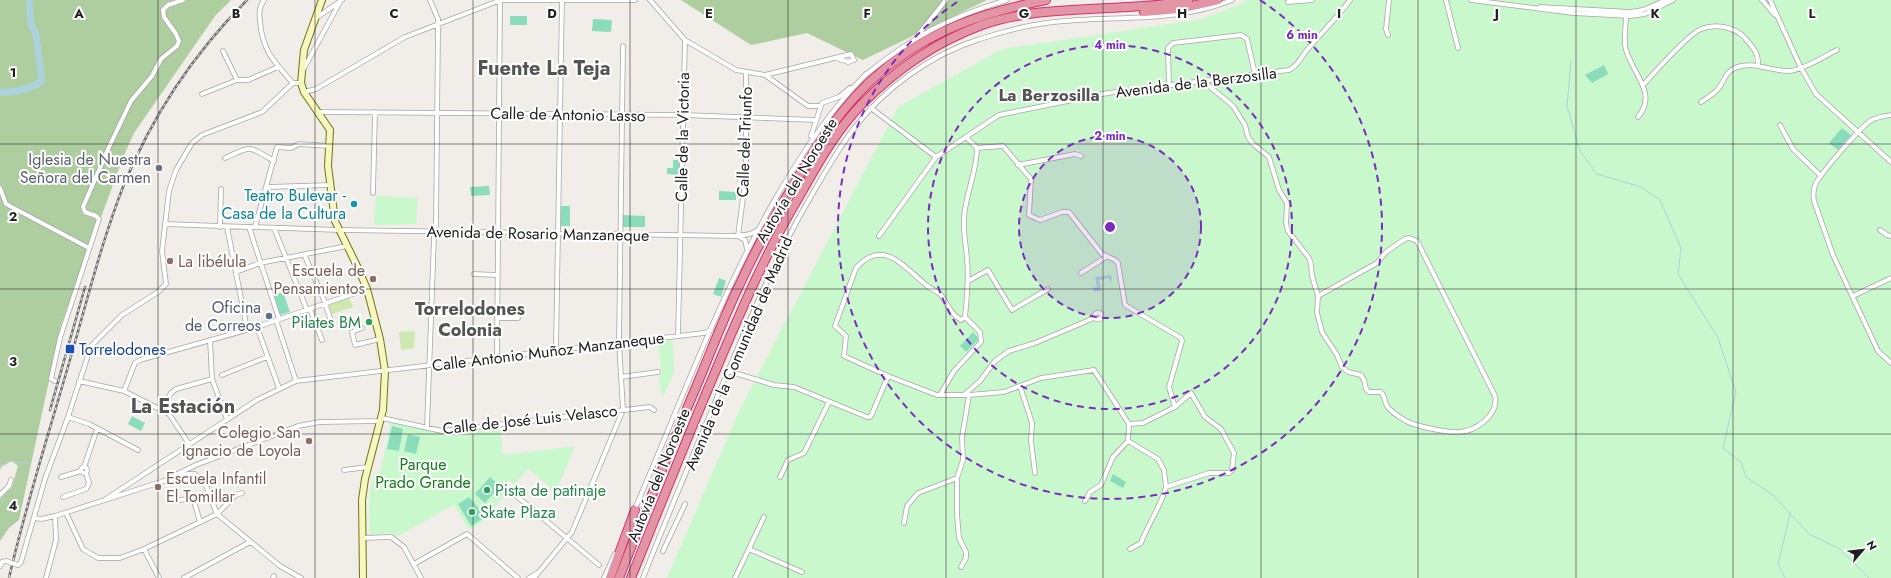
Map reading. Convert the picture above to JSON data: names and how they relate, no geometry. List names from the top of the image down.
{
  "streets": {
    "highway": ["Autovía del Noroeste"],
    "street": [
      "Avenida de la Berzosilla",
      "Calle de Antonio Lasso",
      "Calle de la Victoria",
      "Calle del Triunfo",
      "Avenida de Rosario Manzaneque",
      "Calle Antonio Muñoz Manzaneque",
      "Avenida de la Comunidad de Madrid",
      "Calle de José Luis Velasco"
    ]
  },
  "crossings": [
    ["Calle de Antonio Lasso", "Calle de la Victoria"],
    ["Calle de Antonio Lasso", "Calle del Triunfo"],
    ["Calle de la Victoria", "Avenida de Rosario Manzaneque"],
    ["Calle de la Victoria", "Calle Antonio Muñoz Manzaneque"],
    ["Calle del Triunfo", "Avenida de Rosario Manzaneque"],
    ["Avenida de Rosario Manzaneque", "Avenida de la Comunidad de Madrid"],
    ["Calle Antonio Muñoz Manzaneque", "Avenida de la Comunidad de Madrid"]
  ],
  "districts": [
    "Fuente La Teja",
    "La Berzosilla",
    "Torrelodones Colonia",
    "La Estación"
  ],
  "parks": ["Parque Prado Grande"],
  "places": {
    "other": [
      "Iglesia de Nuestra Señora del Carmen",
      "Teatro Bulevar - Casa de la Cultura",
      "La libélula",
      "Escuela de Pensamientos",
      "Oficina de Correos",
      "Pilates BM",
      "Colegio San Ignacio de Loyola",
      "Escuela Infantil El Tomillar",
      "Pista de patinaje",
      "Skate Plaza"
    ],
    "transit": ["Torrelodones"]
  },
  "north": "top right",
  "grid": {
    "columns": [
      "A",
      "B",
      "C",
      "D",
      "E",
      "F",
      "G",
      "H",
      "I",
      "J",
      "K",
      "L"
    ],
    "rows": [
      "1",
      "2",
      "3",
      "4"
    ]
  },
  "rings": ["6 min", "4 min", "2 min"]
}
